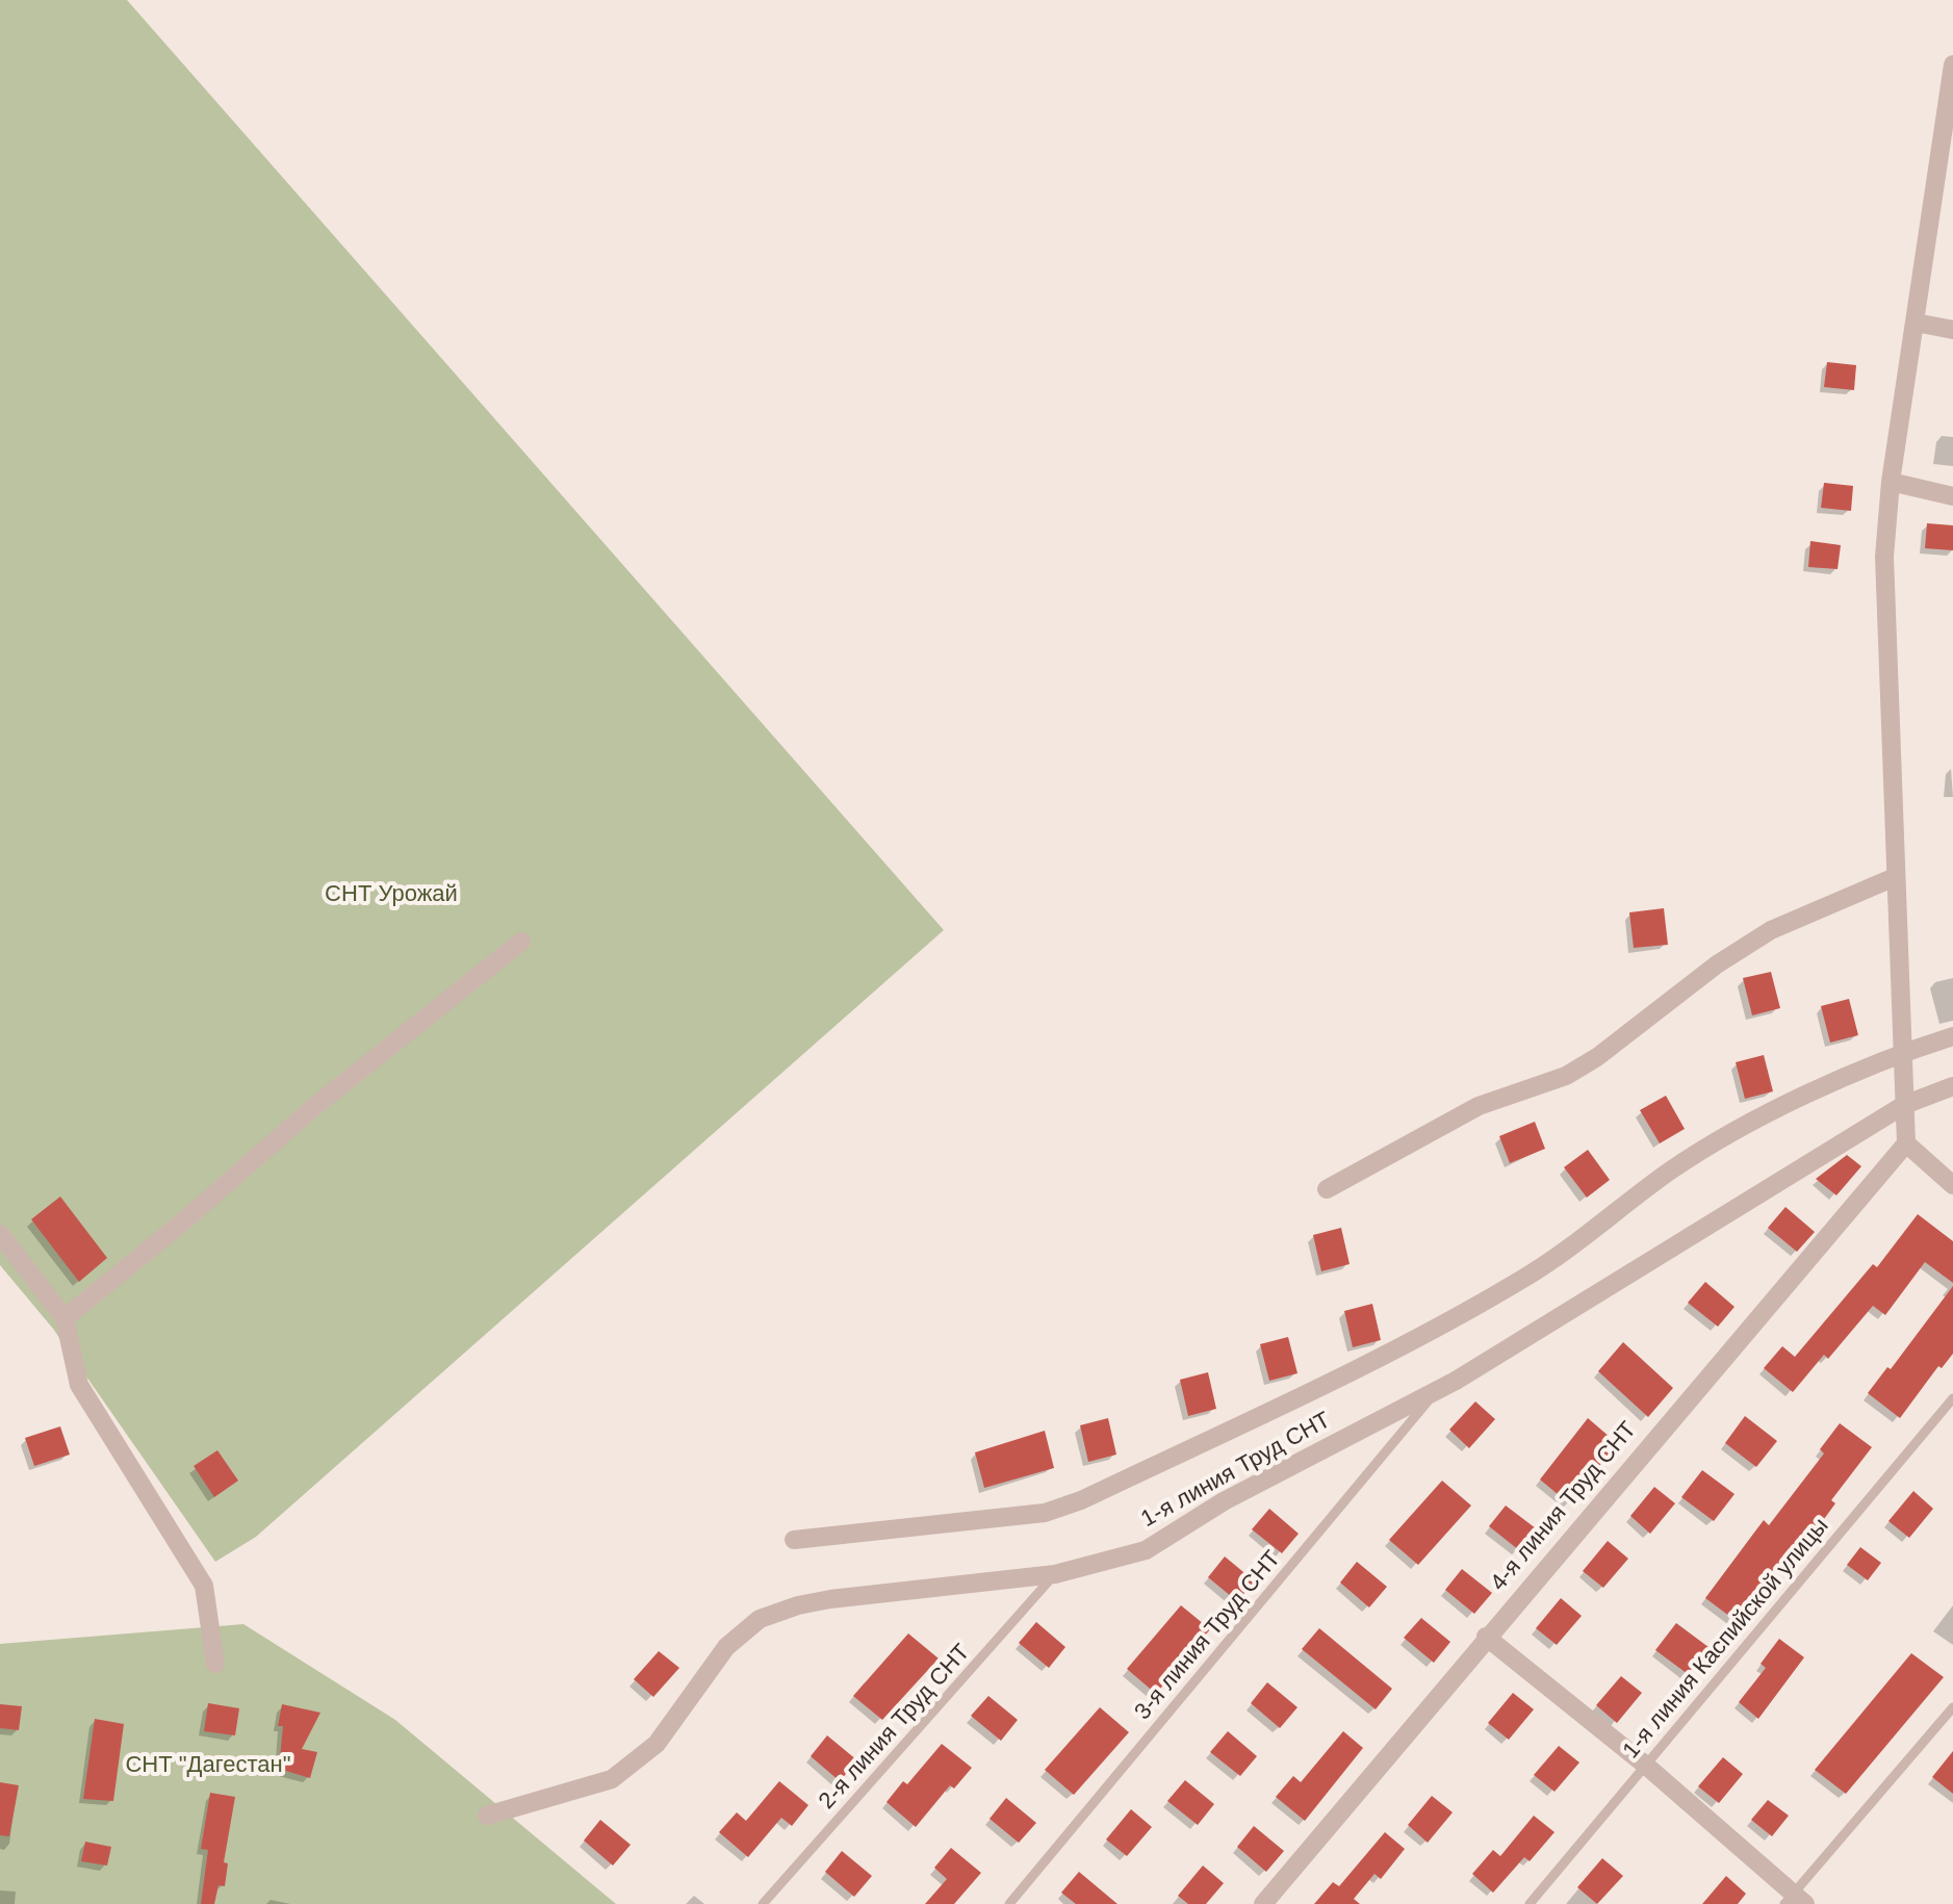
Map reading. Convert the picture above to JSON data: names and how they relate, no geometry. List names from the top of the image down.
{
  "streets": {
    "street": ["1-я линия Труд СНТ", "4-я линия Труд СНТ"],
    "lane": ["3-я линия Труд СНТ", "1-я линия Каспийской улицы", "2-я линия Труд СНТ"]
  },
  "crossings": [
    ["1-я линия Труд СНТ", "3-я линия Труд СНТ"],
    ["1-я линия Труд СНТ", "2-я линия Труд СНТ"]
  ],
  "parks": ["СНТ Урожай", "СНТ \"Дагестан\""]
}
